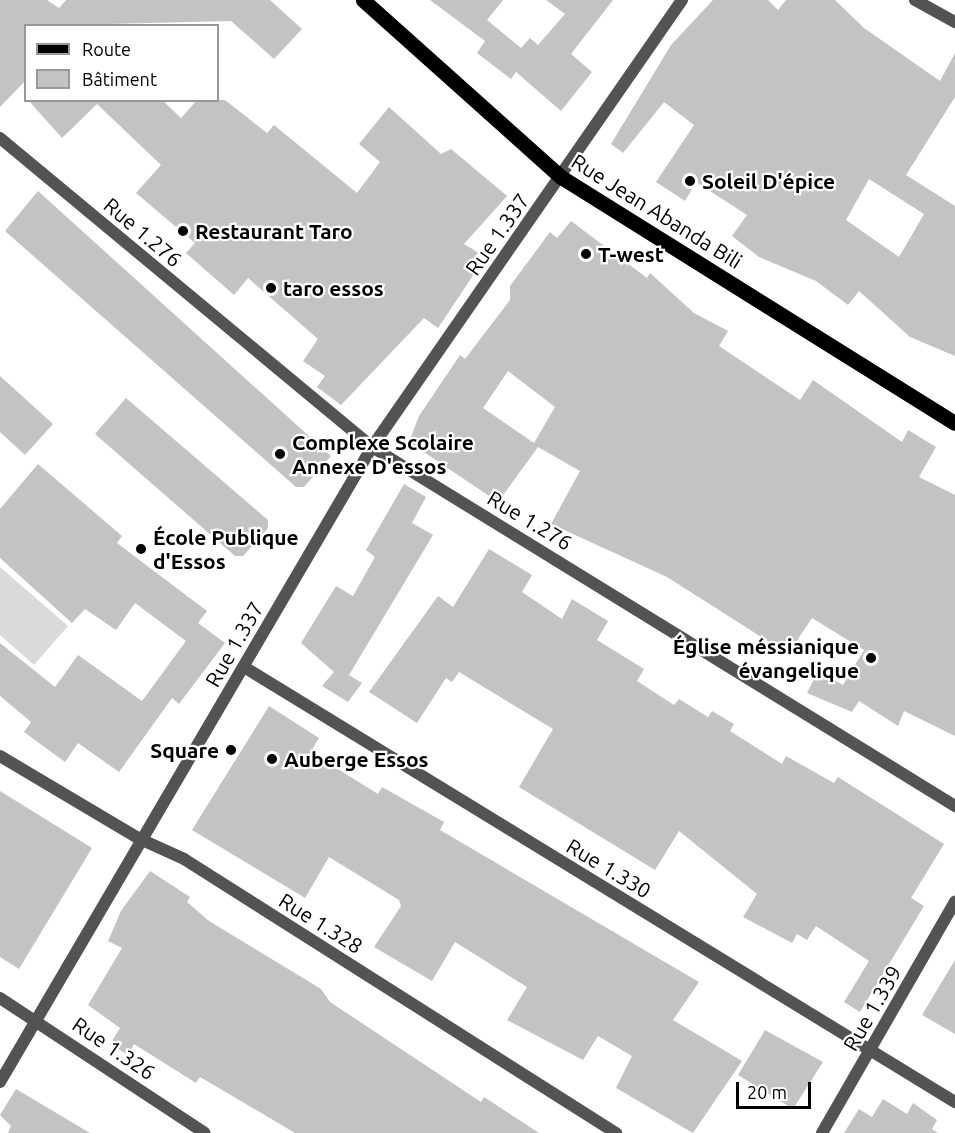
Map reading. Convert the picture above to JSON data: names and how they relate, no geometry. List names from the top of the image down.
{
  "streets": {
    "main road": ["Rue Jean Abanda Bili"],
    "street": [
      "Rue 1.276",
      "Rue 1.337",
      "Rue 1.330",
      "Rue 1.328",
      "Rue 1.339",
      "Rue 1.326"
    ]
  },
  "crossings": [
    ["Rue Jean Abanda Bili", "Rue 1.337"],
    ["Rue 1.276", "Rue 1.337"],
    ["Rue 1.337", "Rue 1.330"],
    ["Rue 1.337", "Rue 1.328"],
    ["Rue 1.337", "Rue 1.326"],
    ["Rue 1.330", "Rue 1.339"]
  ],
  "places": [
    "Soleil D'épice",
    "Restaurant Taro",
    "T-west",
    "taro essos",
    "Complexe Scolaire Annexe D'essos",
    "École Publique d'Essos",
    "Église méssianique évangelique",
    "Square",
    "Auberge Essos"
  ],
  "legend": ["Route", "Bâtiment"],
  "scale_bar": "20 m"
}
